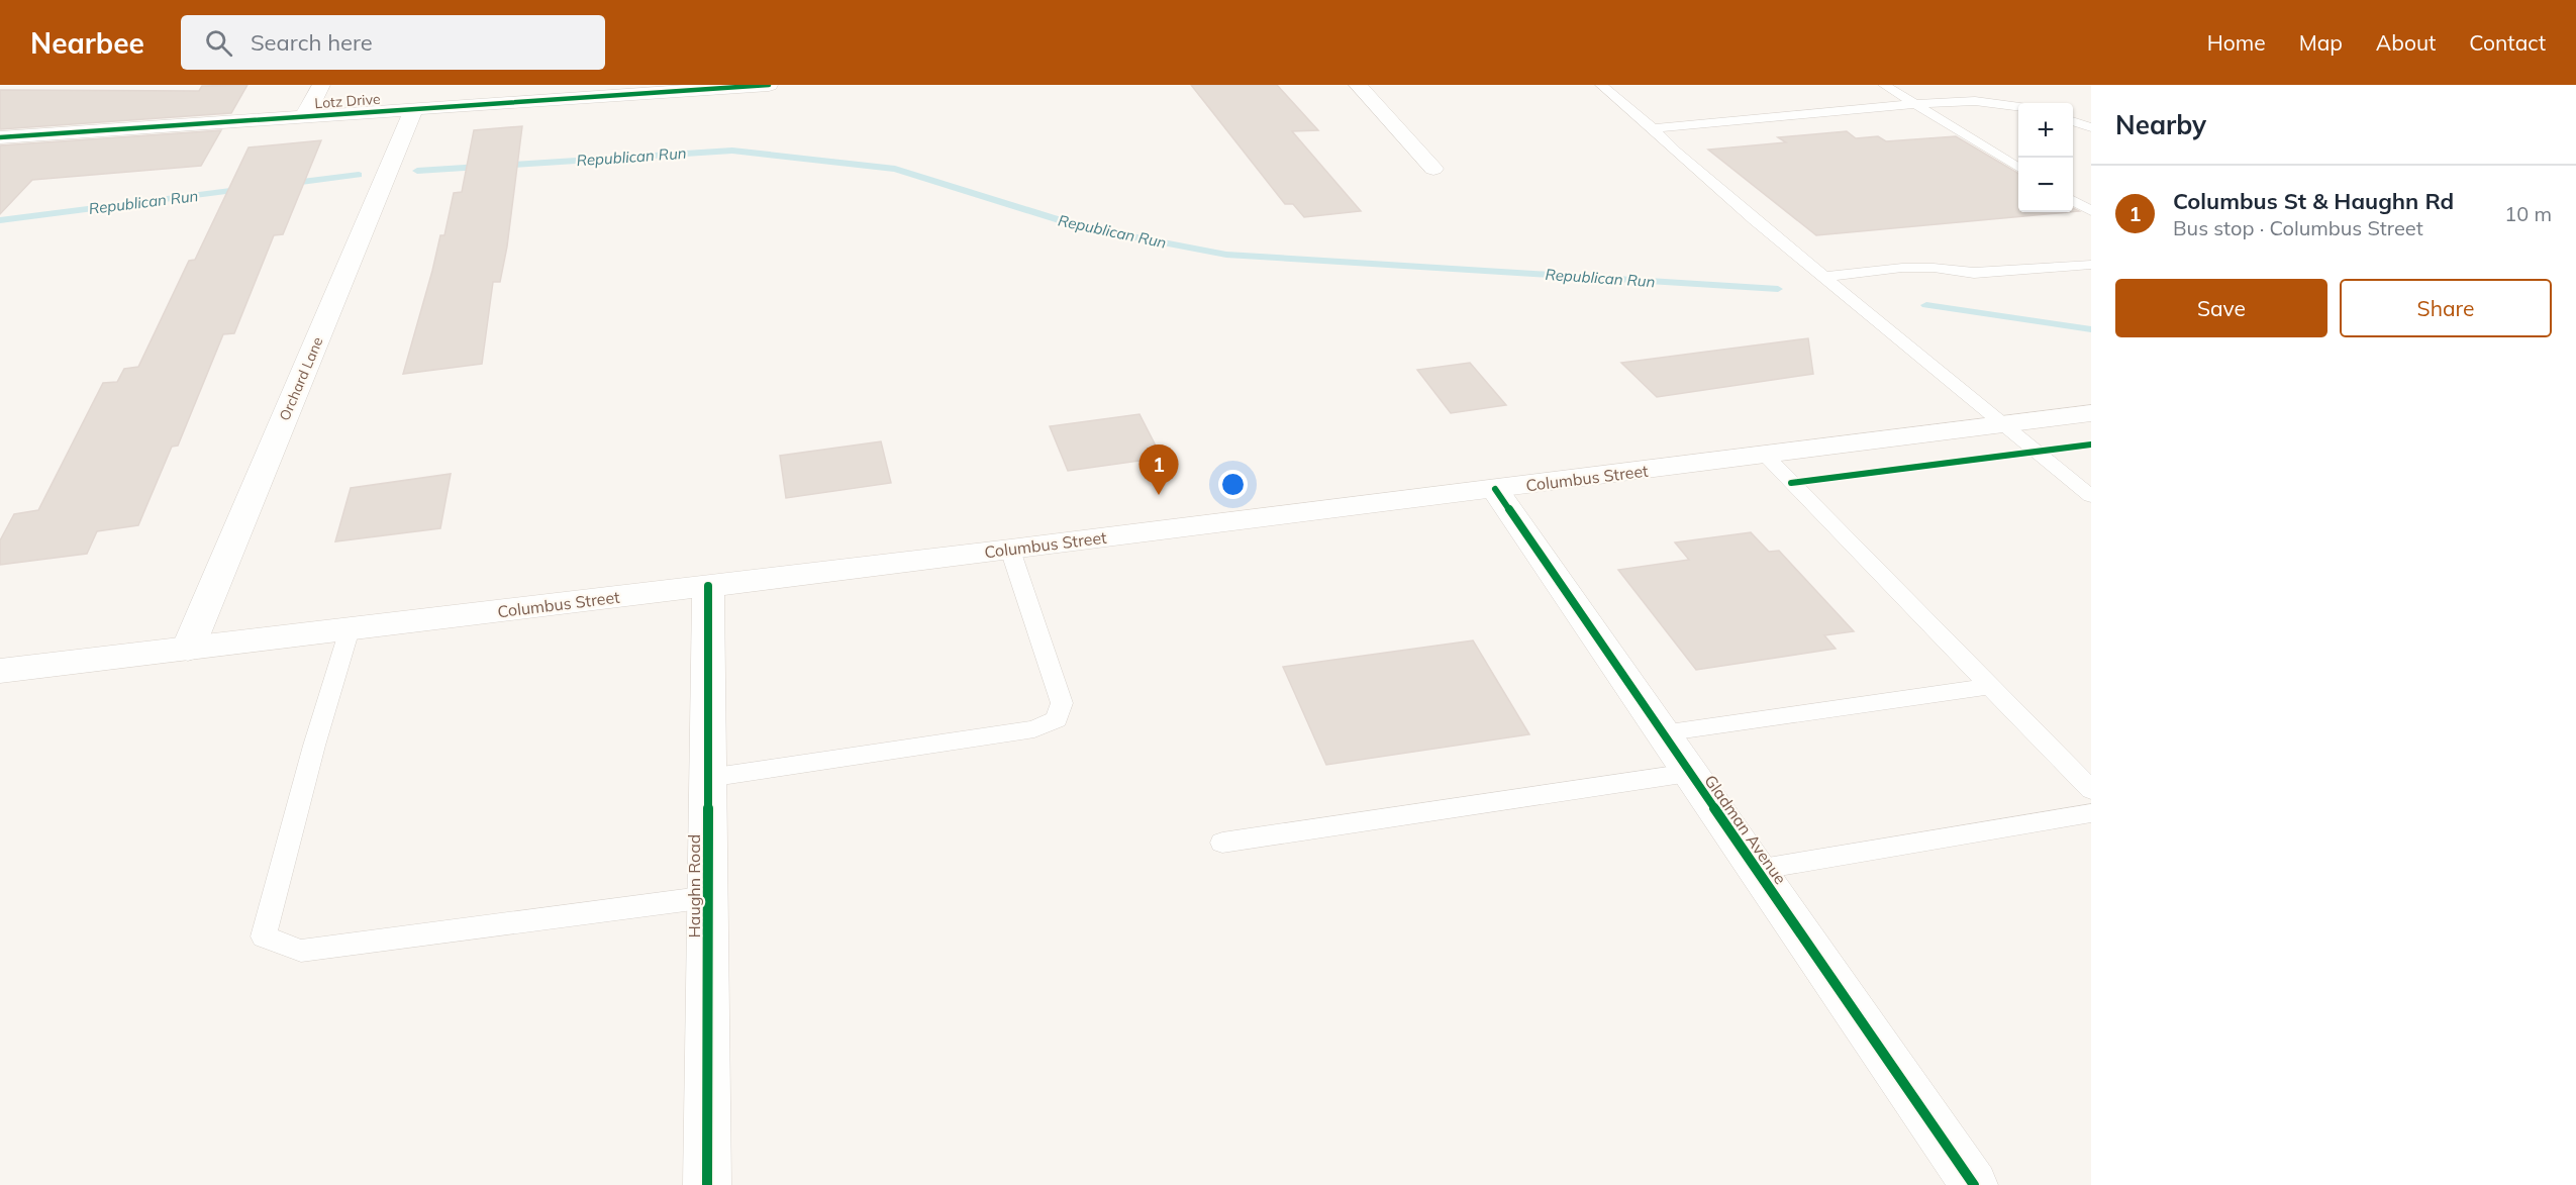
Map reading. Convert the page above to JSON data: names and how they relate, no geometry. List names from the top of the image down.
{
  "streets": {
    "street": [
      "Lotz Drive",
      "Orchard Lane",
      "Columbus Street",
      "Gladman Avenue",
      "Haughn Road"
    ]
  },
  "crossings": [
    ["Lotz Drive", "Orchard Lane"],
    ["Orchard Lane", "Columbus Street"],
    ["Columbus Street", "Gladman Avenue"],
    ["Columbus Street", "Haughn Road"]
  ],
  "water": ["Republican Run"],
  "page": {
    "header": "Nearbee",
    "search": "Search here",
    "nav": [
      "Home",
      "Map",
      "About",
      "Contact"
    ],
    "heading": "Nearby",
    "map_buttons": ["+", "−"],
    "list": [
      {
        "mark": "1",
        "name": "Columbus St & Haughn Rd",
        "note": "Bus stop · Columbus Street",
        "value": "10 m"
      }
    ],
    "buttons": ["Save", "Share"],
    "pins": "1"
  }
}
